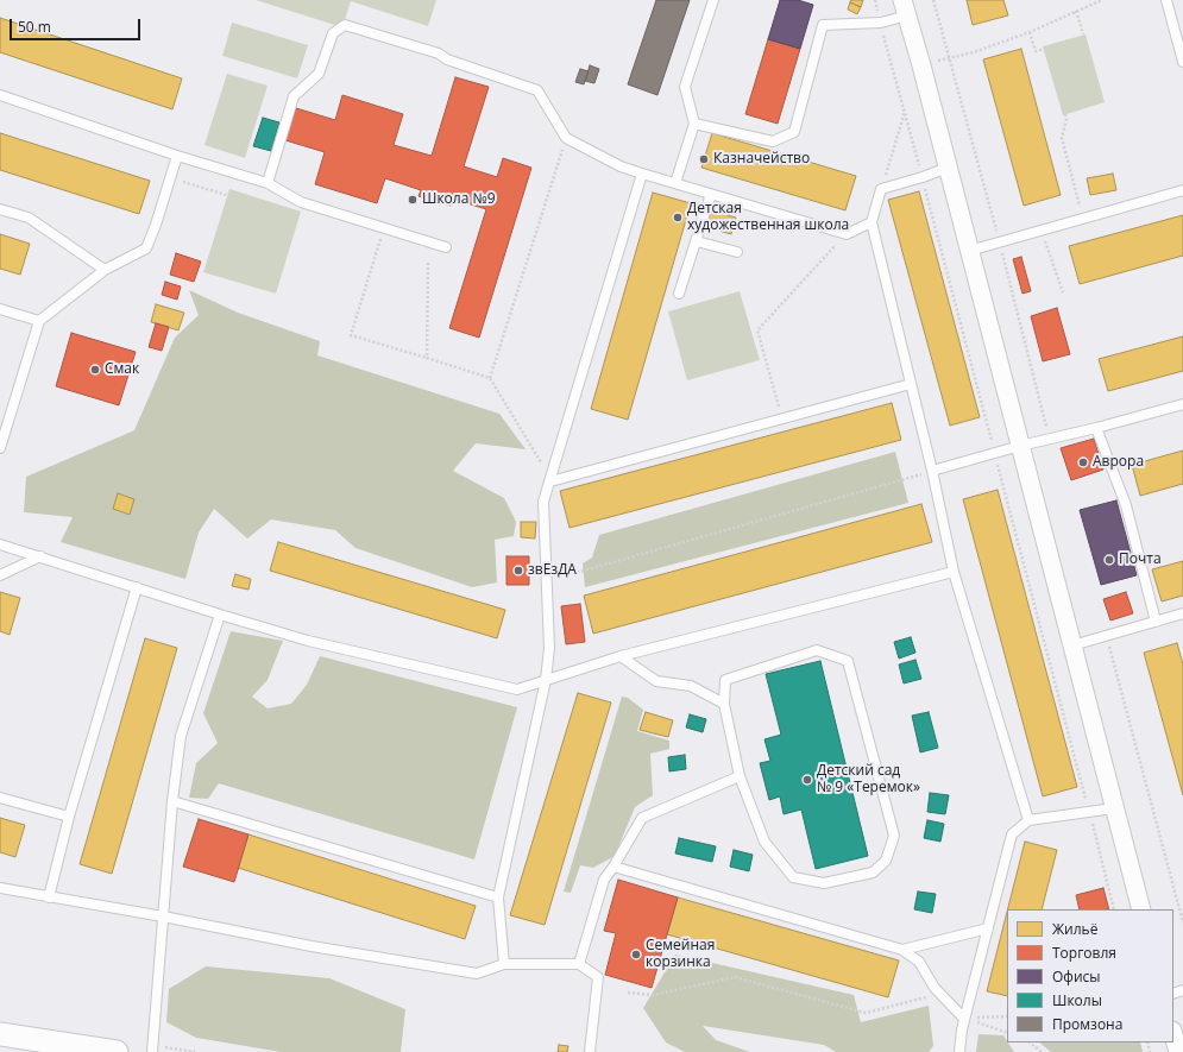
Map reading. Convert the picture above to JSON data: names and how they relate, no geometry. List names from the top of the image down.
{
  "places": [
    "Казначейство",
    "Школа №9",
    "Детская художественная школа",
    "Смак",
    "Аврора",
    "Почта",
    "звЕзДА",
    "Детский сад № 9 «Теремок»",
    "Семейная корзинка"
  ],
  "legend": [
    "Жильё",
    "Торговля",
    "Офисы",
    "Школы",
    "Промзона"
  ],
  "scale_bar": "50 m"
}
